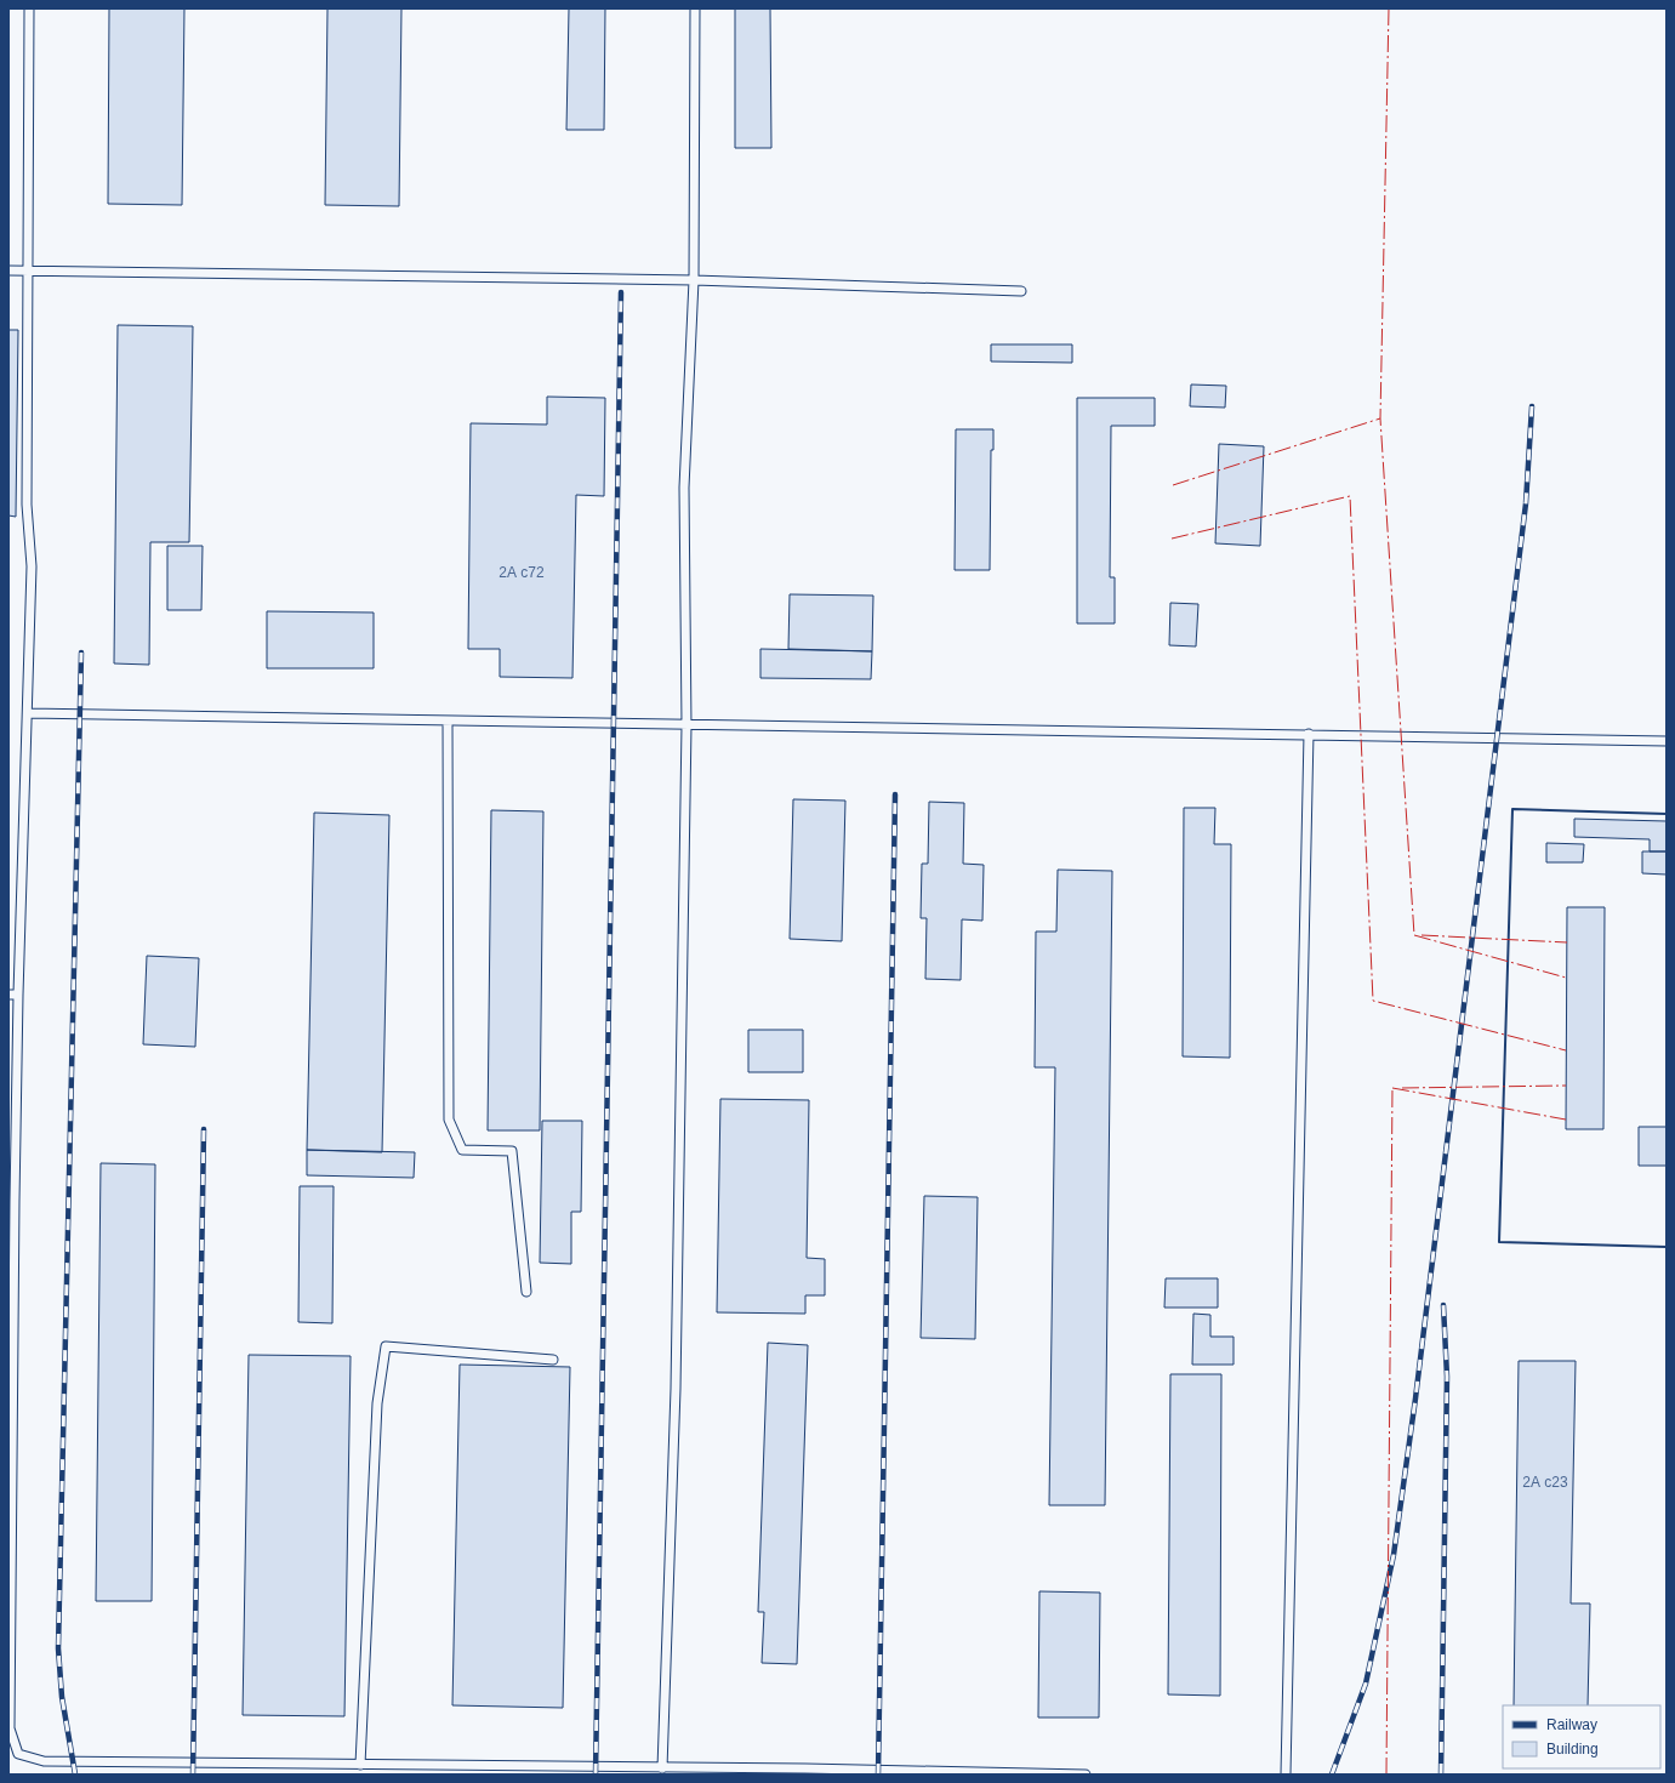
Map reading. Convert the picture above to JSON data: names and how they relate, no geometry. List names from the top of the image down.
{
  "house_numbers": ["2А с72", "2А с23"],
  "legend": ["Railway", "Building"]
}
